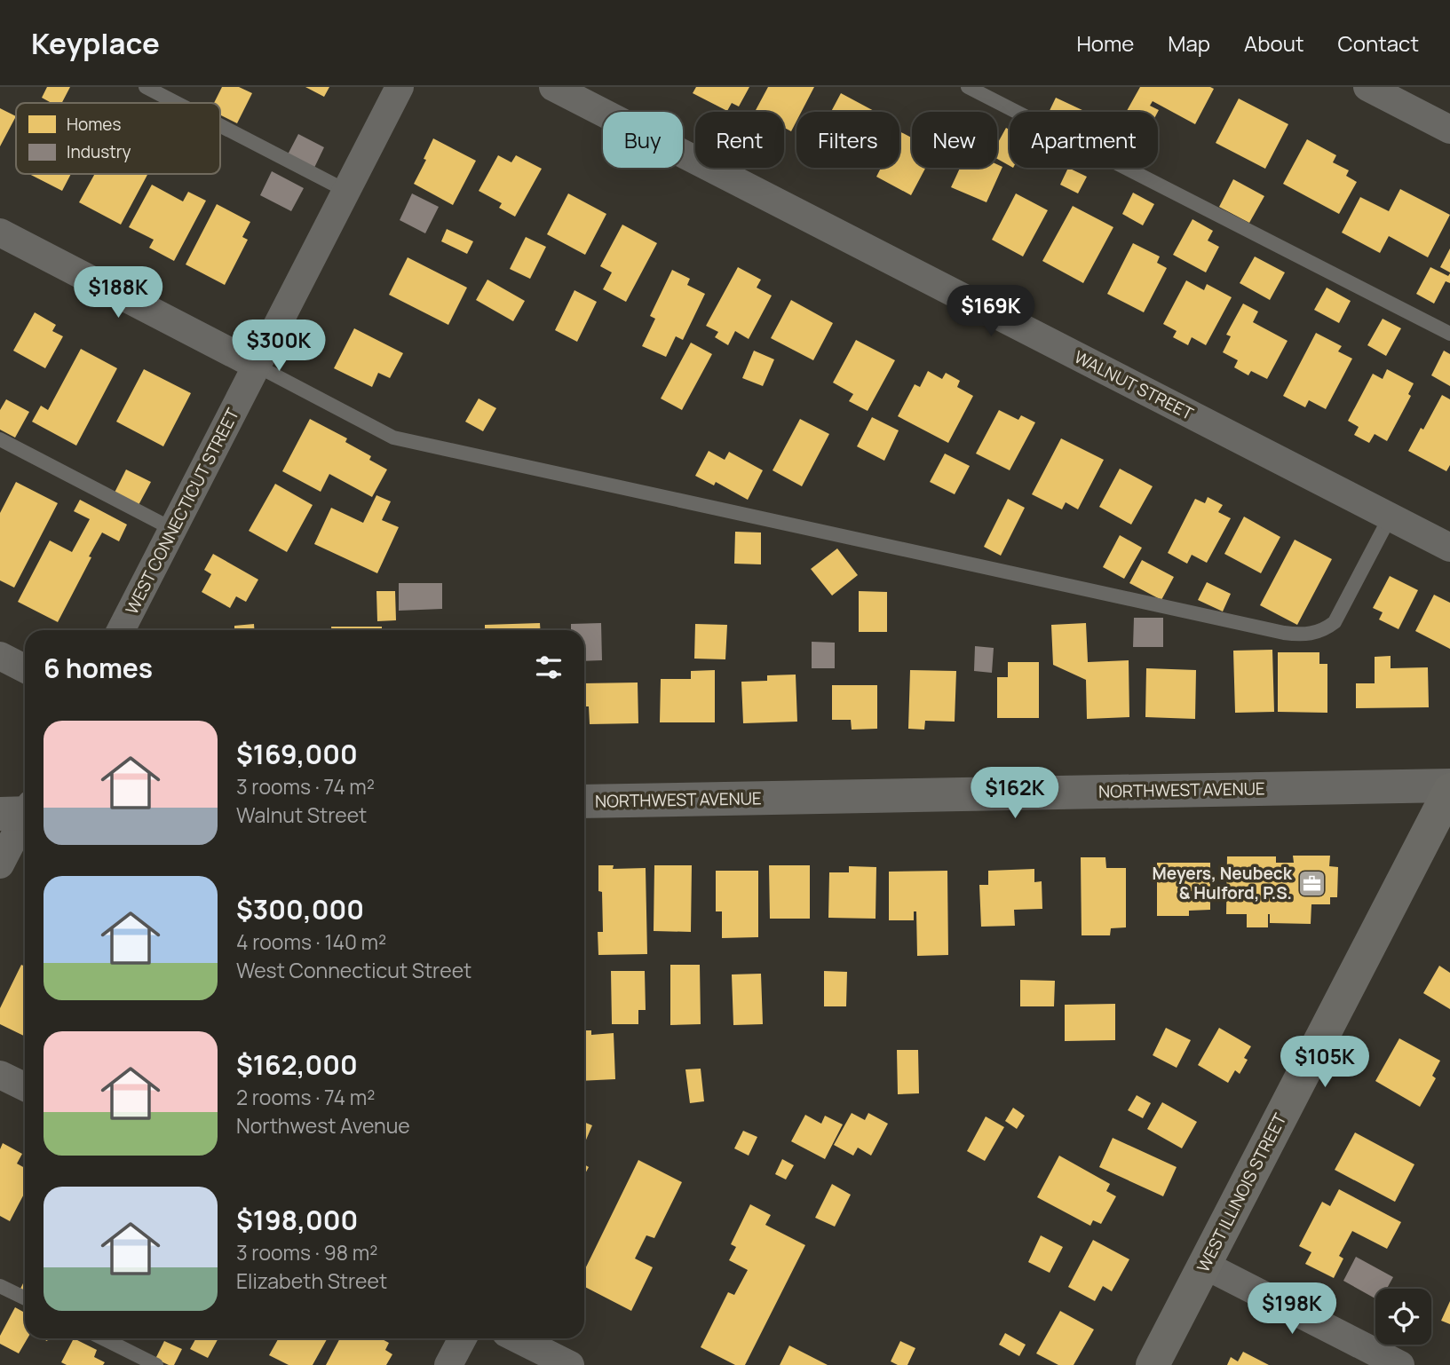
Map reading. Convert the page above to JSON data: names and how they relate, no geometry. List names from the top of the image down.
{
  "streets": {
    "main road": ["WEST ILLINOIS STREET"],
    "street": ["WALNUT STREET", "WEST CONNECTICUT STREET", "NORTHWEST AVENUE"]
  },
  "crossings": [
    ["NORTHWEST AVENUE", "WEST ILLINOIS STREET"]
  ],
  "places": {
    "office": ["Meyers, Neubeck & Hulford, P.S."]
  },
  "legend": ["Homes", "Industry"],
  "page": {
    "header": "Keyplace",
    "nav": [
      "Home",
      "Map",
      "About",
      "Contact"
    ],
    "chip": [
      "Buy",
      "Rent",
      "Filters",
      "New",
      "Apartment"
    ],
    "price": [
      "$188K",
      "$169K",
      "$300K",
      "$162K",
      "$105K",
      "$198K"
    ],
    "heading": "6 homes",
    "list": [
      {
        "name": "$169,000",
        "note": "3 rooms · 74 m² · Walnut Street"
      },
      {
        "name": "$300,000",
        "note": "4 rooms · 140 m² · West Connecticut Street"
      },
      {
        "name": "$162,000",
        "note": "2 rooms · 74 m² · Northwest Avenue"
      },
      {
        "name": "$198,000",
        "note": "3 rooms · 98 m² · Elizabeth Street"
      }
    ]
  }
}
